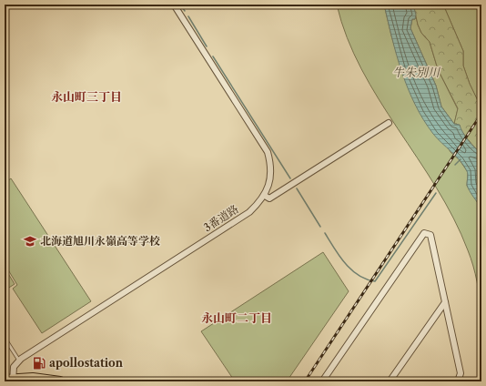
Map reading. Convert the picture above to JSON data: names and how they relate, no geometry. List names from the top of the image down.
{
  "streets": {
    "street": ["3番道路"]
  },
  "districts": ["永山町三丁目", "永山町二丁目"],
  "water": ["牛朱別川"],
  "places": {
    "school or university": ["北海道旭川永嶺高等学校"],
    "fuel station": ["apollostation"]
  }
}
